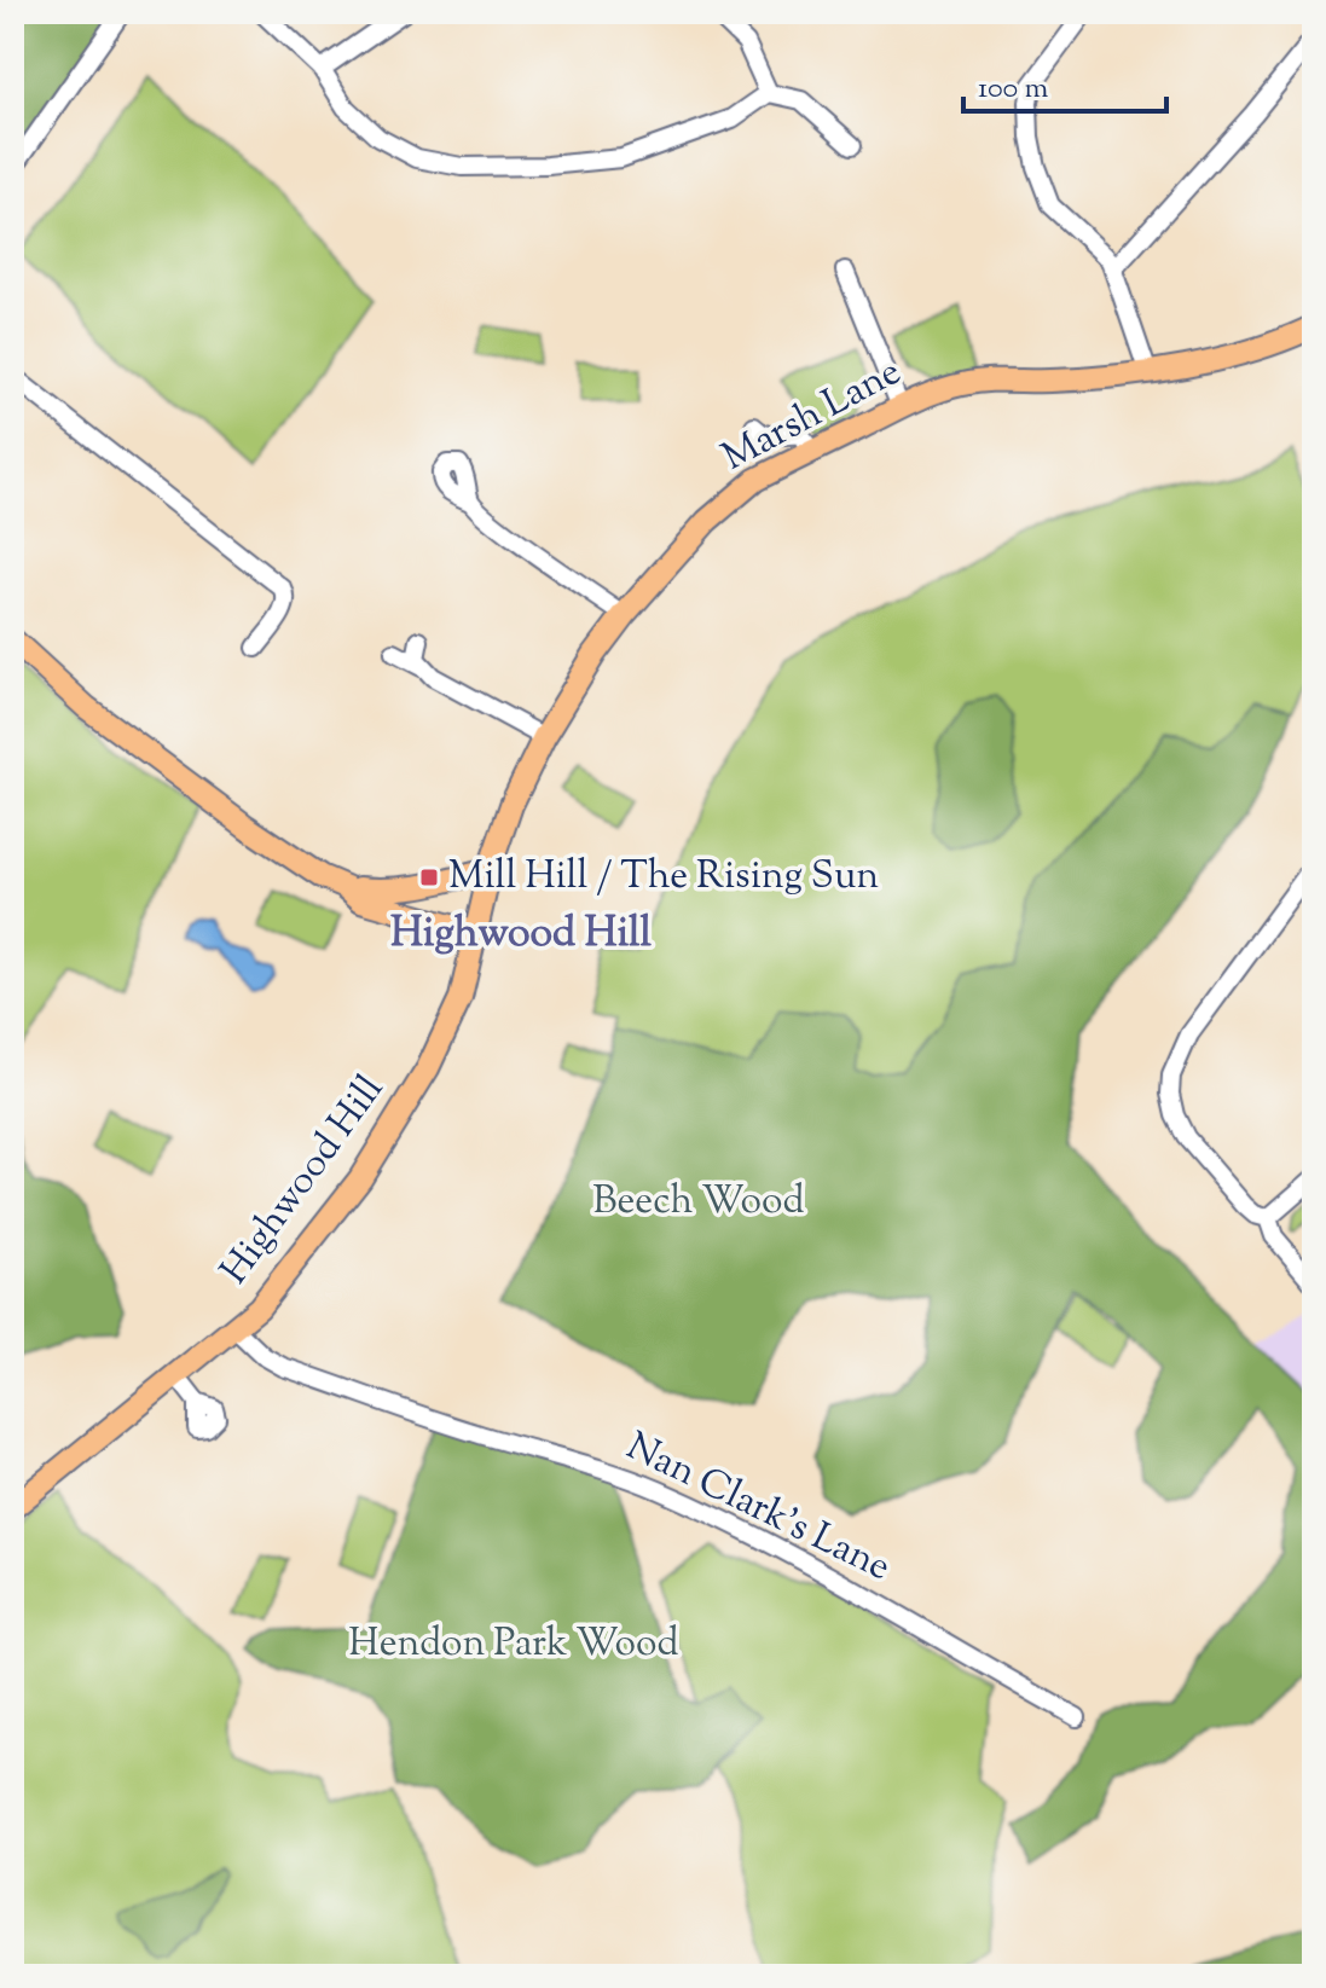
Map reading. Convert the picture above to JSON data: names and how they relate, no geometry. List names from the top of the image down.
{
  "streets": {
    "main road": ["Marsh Lane", "Highwood Hill"],
    "street": ["Nan Clark's Lane"]
  },
  "crossings": [
    ["Marsh Lane", "Highwood Hill"],
    ["Highwood Hill", "Nan Clark's Lane"]
  ],
  "districts": ["Highwood Hill"],
  "parks": ["Beech Wood", "Hendon Park Wood"],
  "places": {
    "transit": ["Mill Hill / The Rising Sun"]
  },
  "scale_bar": "100 m"
}
